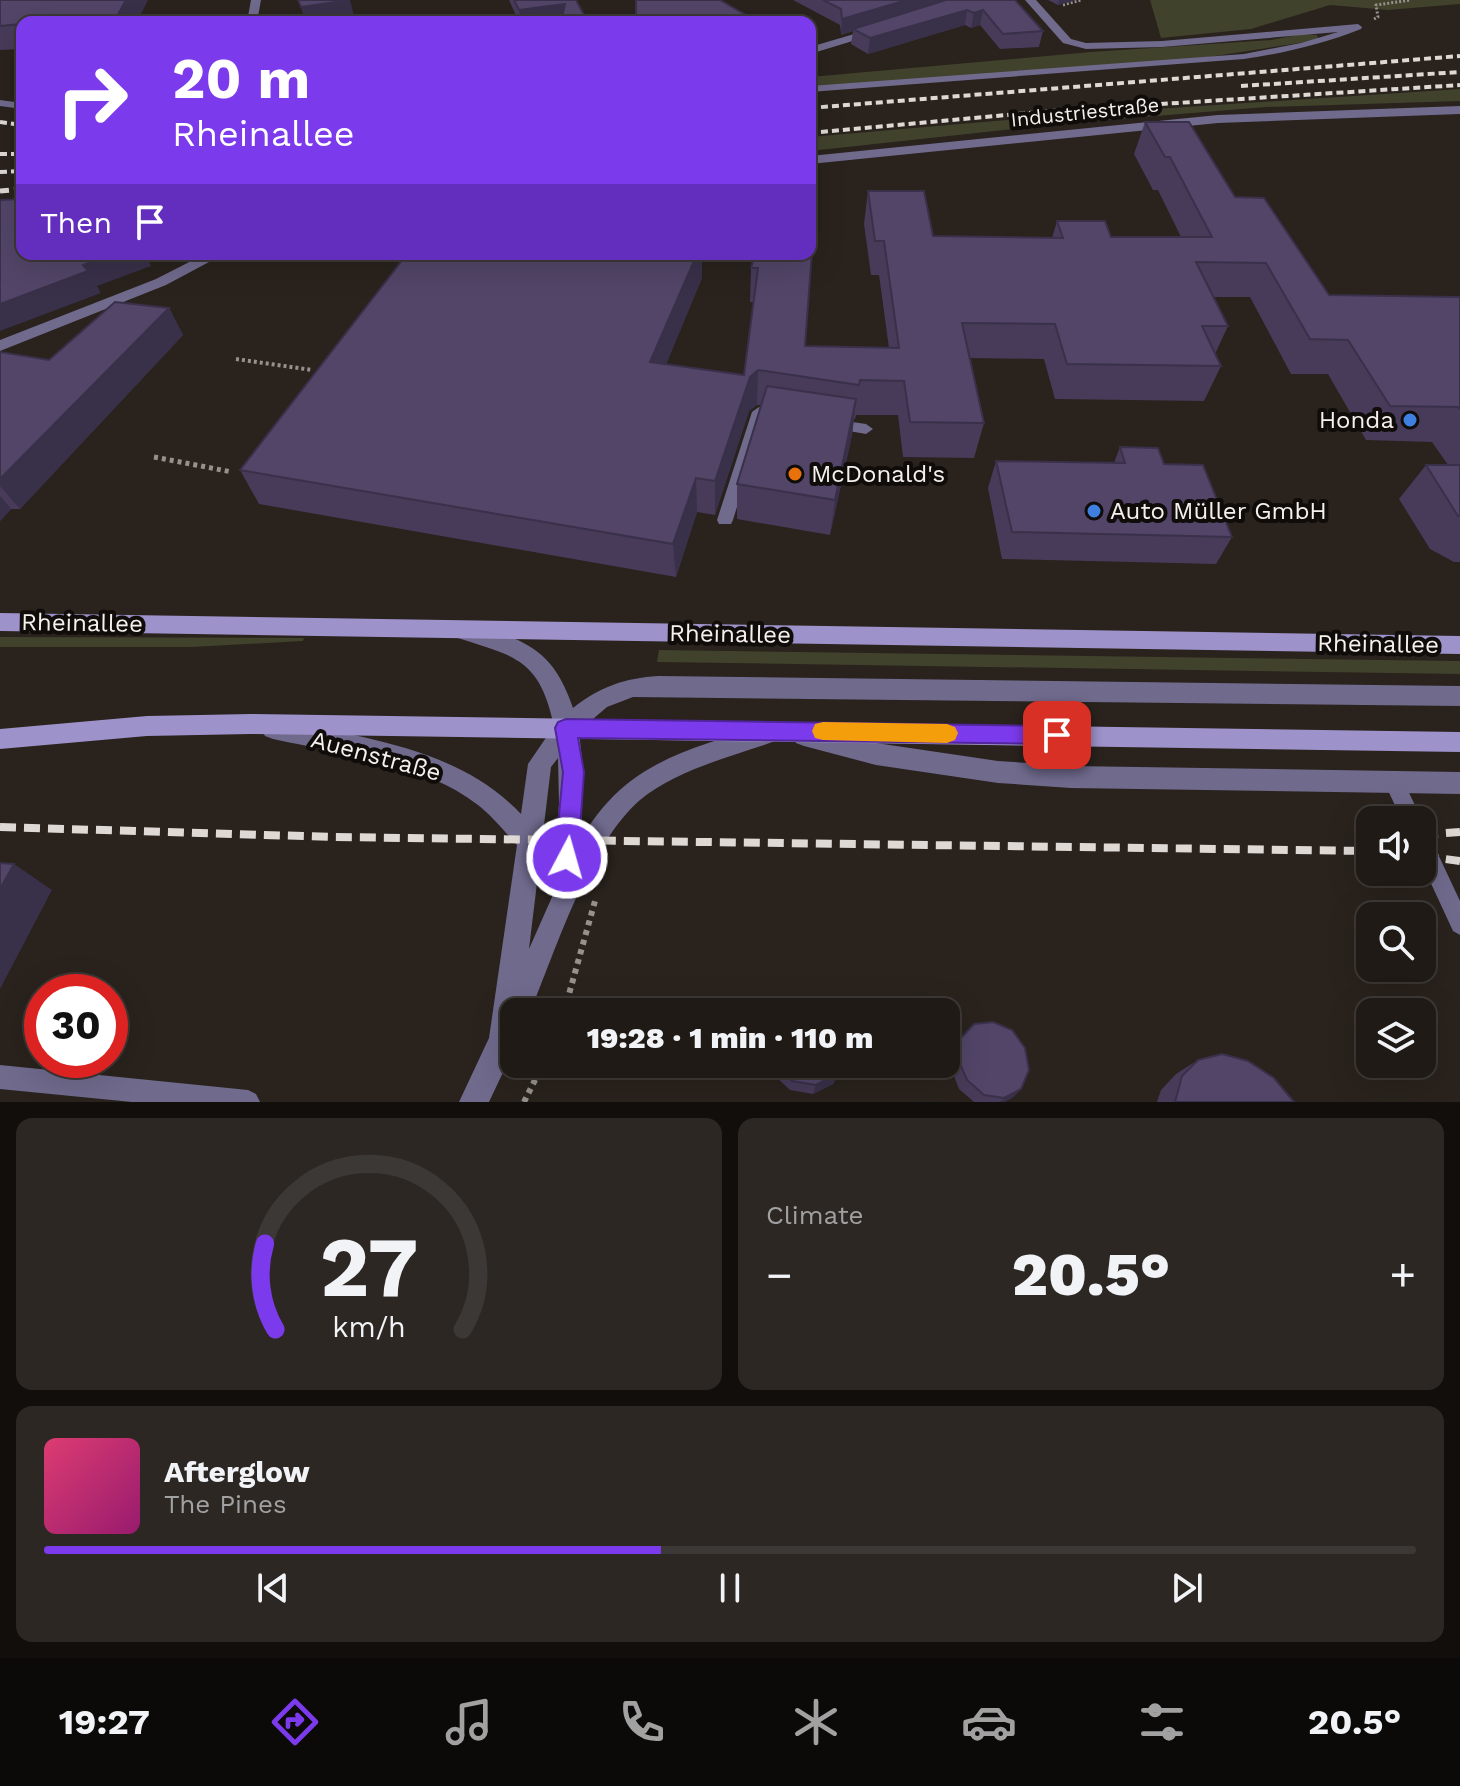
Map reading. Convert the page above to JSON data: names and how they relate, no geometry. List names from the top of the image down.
{
  "streets": {
    "main road": ["Rheinallee"],
    "street": ["Industriestraße", "Auenstraße"]
  },
  "places": ["Honda", "McDonald's", "Auto Müller GmbH"],
  "page": {
    "turn": ["20 m", "Rheinallee"],
    "then": "Then",
    "limit": "30",
    "trip": "19:28 · 1 min · 110 m",
    "tile": "Climate",
    "heat": ["−", "20.5°", "+"],
    "song": ["Afterglow", "The Pines"],
    "tabs": ["19:27", "20.5°"],
    "gauge": ["27", "km/h"]
  }
}
